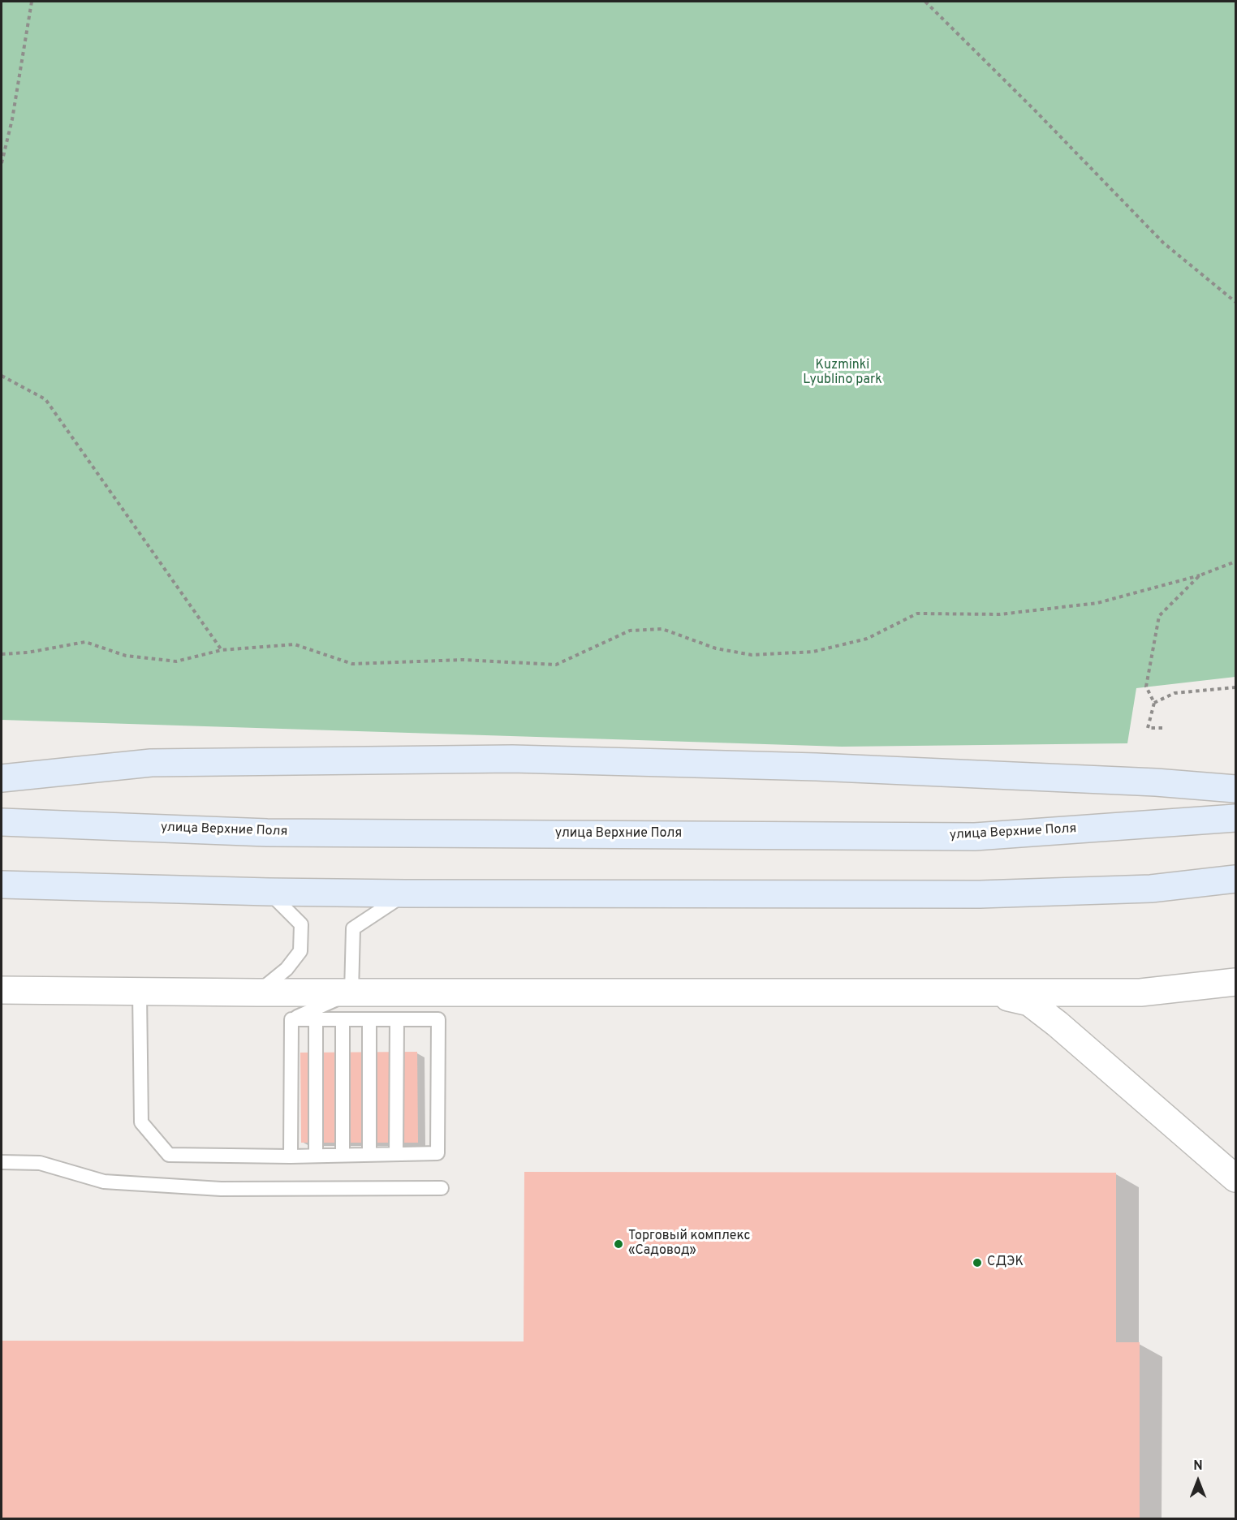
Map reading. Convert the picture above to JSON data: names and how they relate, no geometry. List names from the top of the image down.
{
  "streets": {
    "main road": ["улица Верхние Поля"]
  },
  "parks": ["Kuzminki Lyublino park"],
  "places": ["Торговый комплекс «Садовод»", "СДЭК"],
  "north": "top"
}
